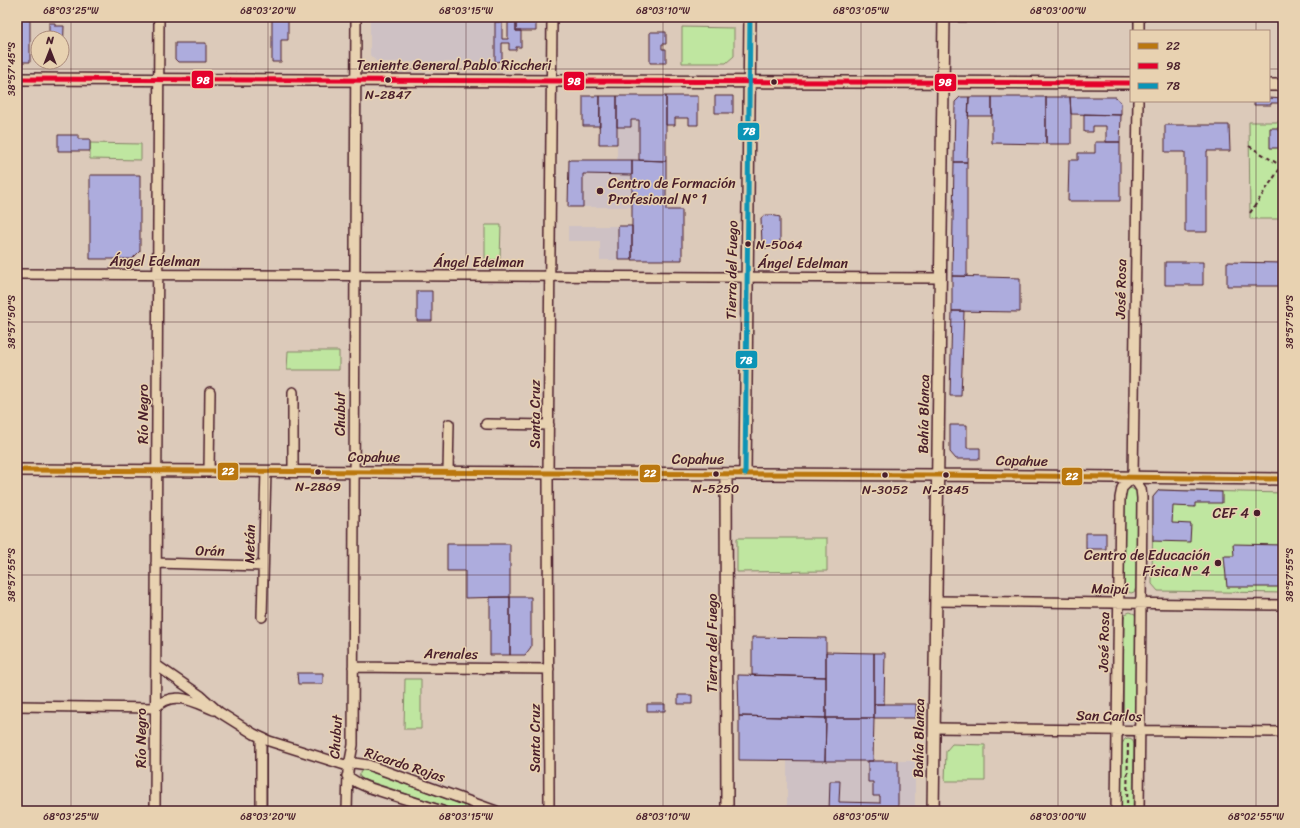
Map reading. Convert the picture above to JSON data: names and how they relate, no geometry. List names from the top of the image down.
{
  "streets": {
    "street": [
      "Teniente General Pablo Riccheri",
      "Ángel Edelman",
      "Tierra del Fuego",
      "José Rosa",
      "Río Negro",
      "Chubut",
      "Santa Cruz",
      "Bahía Blanca",
      "Copahue",
      "Metán",
      "Orán",
      "Maipú",
      "Arenales",
      "San Carlos",
      "Ricardo Rojas"
    ]
  },
  "crossings": [
    ["Teniente General Pablo Riccheri", "Tierra del Fuego"],
    ["Teniente General Pablo Riccheri", "Río Negro"],
    ["Teniente General Pablo Riccheri", "Chubut"],
    ["Teniente General Pablo Riccheri", "Santa Cruz"],
    ["Teniente General Pablo Riccheri", "Bahía Blanca"],
    ["Ángel Edelman", "Tierra del Fuego"],
    ["Ángel Edelman", "Río Negro"],
    ["Ángel Edelman", "Chubut"],
    ["Ángel Edelman", "Santa Cruz"],
    ["Ángel Edelman", "Bahía Blanca"],
    ["Tierra del Fuego", "Copahue"],
    ["José Rosa", "Copahue"],
    ["José Rosa", "Maipú"],
    ["José Rosa", "San Carlos"],
    ["Río Negro", "Copahue"],
    ["Río Negro", "Orán"],
    ["Río Negro", "Ricardo Rojas"],
    ["Chubut", "Copahue"],
    ["Chubut", "Arenales"],
    ["Chubut", "Ricardo Rojas"],
    ["Santa Cruz", "Copahue"],
    ["Santa Cruz", "Arenales"],
    ["Bahía Blanca", "Copahue"],
    ["Bahía Blanca", "Maipú"],
    ["Bahía Blanca", "San Carlos"],
    ["Copahue", "Metán"],
    ["Metán", "Orán"]
  ],
  "places": [
    "N-2847",
    "Centro de Formación Profesional N° 1",
    "N-5064",
    "N-2869",
    "N-5250",
    "N-3052",
    "N-2845",
    "CEF 4",
    "Centro de Educación Física N° 4"
  ],
  "lines": ["transit line 78", "transit line 98", "transit line 22"],
  "legend": ["22", "98", "78"],
  "north": "top",
  "coordinates": [
    "68°03'25\"W",
    "68°03'20\"W",
    "68°03'15\"W",
    "68°03'10\"W",
    "68°03'05\"W",
    "68°03'00\"W",
    "38°57'45\"S",
    "38°57'50\"S",
    "38°57'55\"S",
    "68°02'55\"W"
  ]
}
